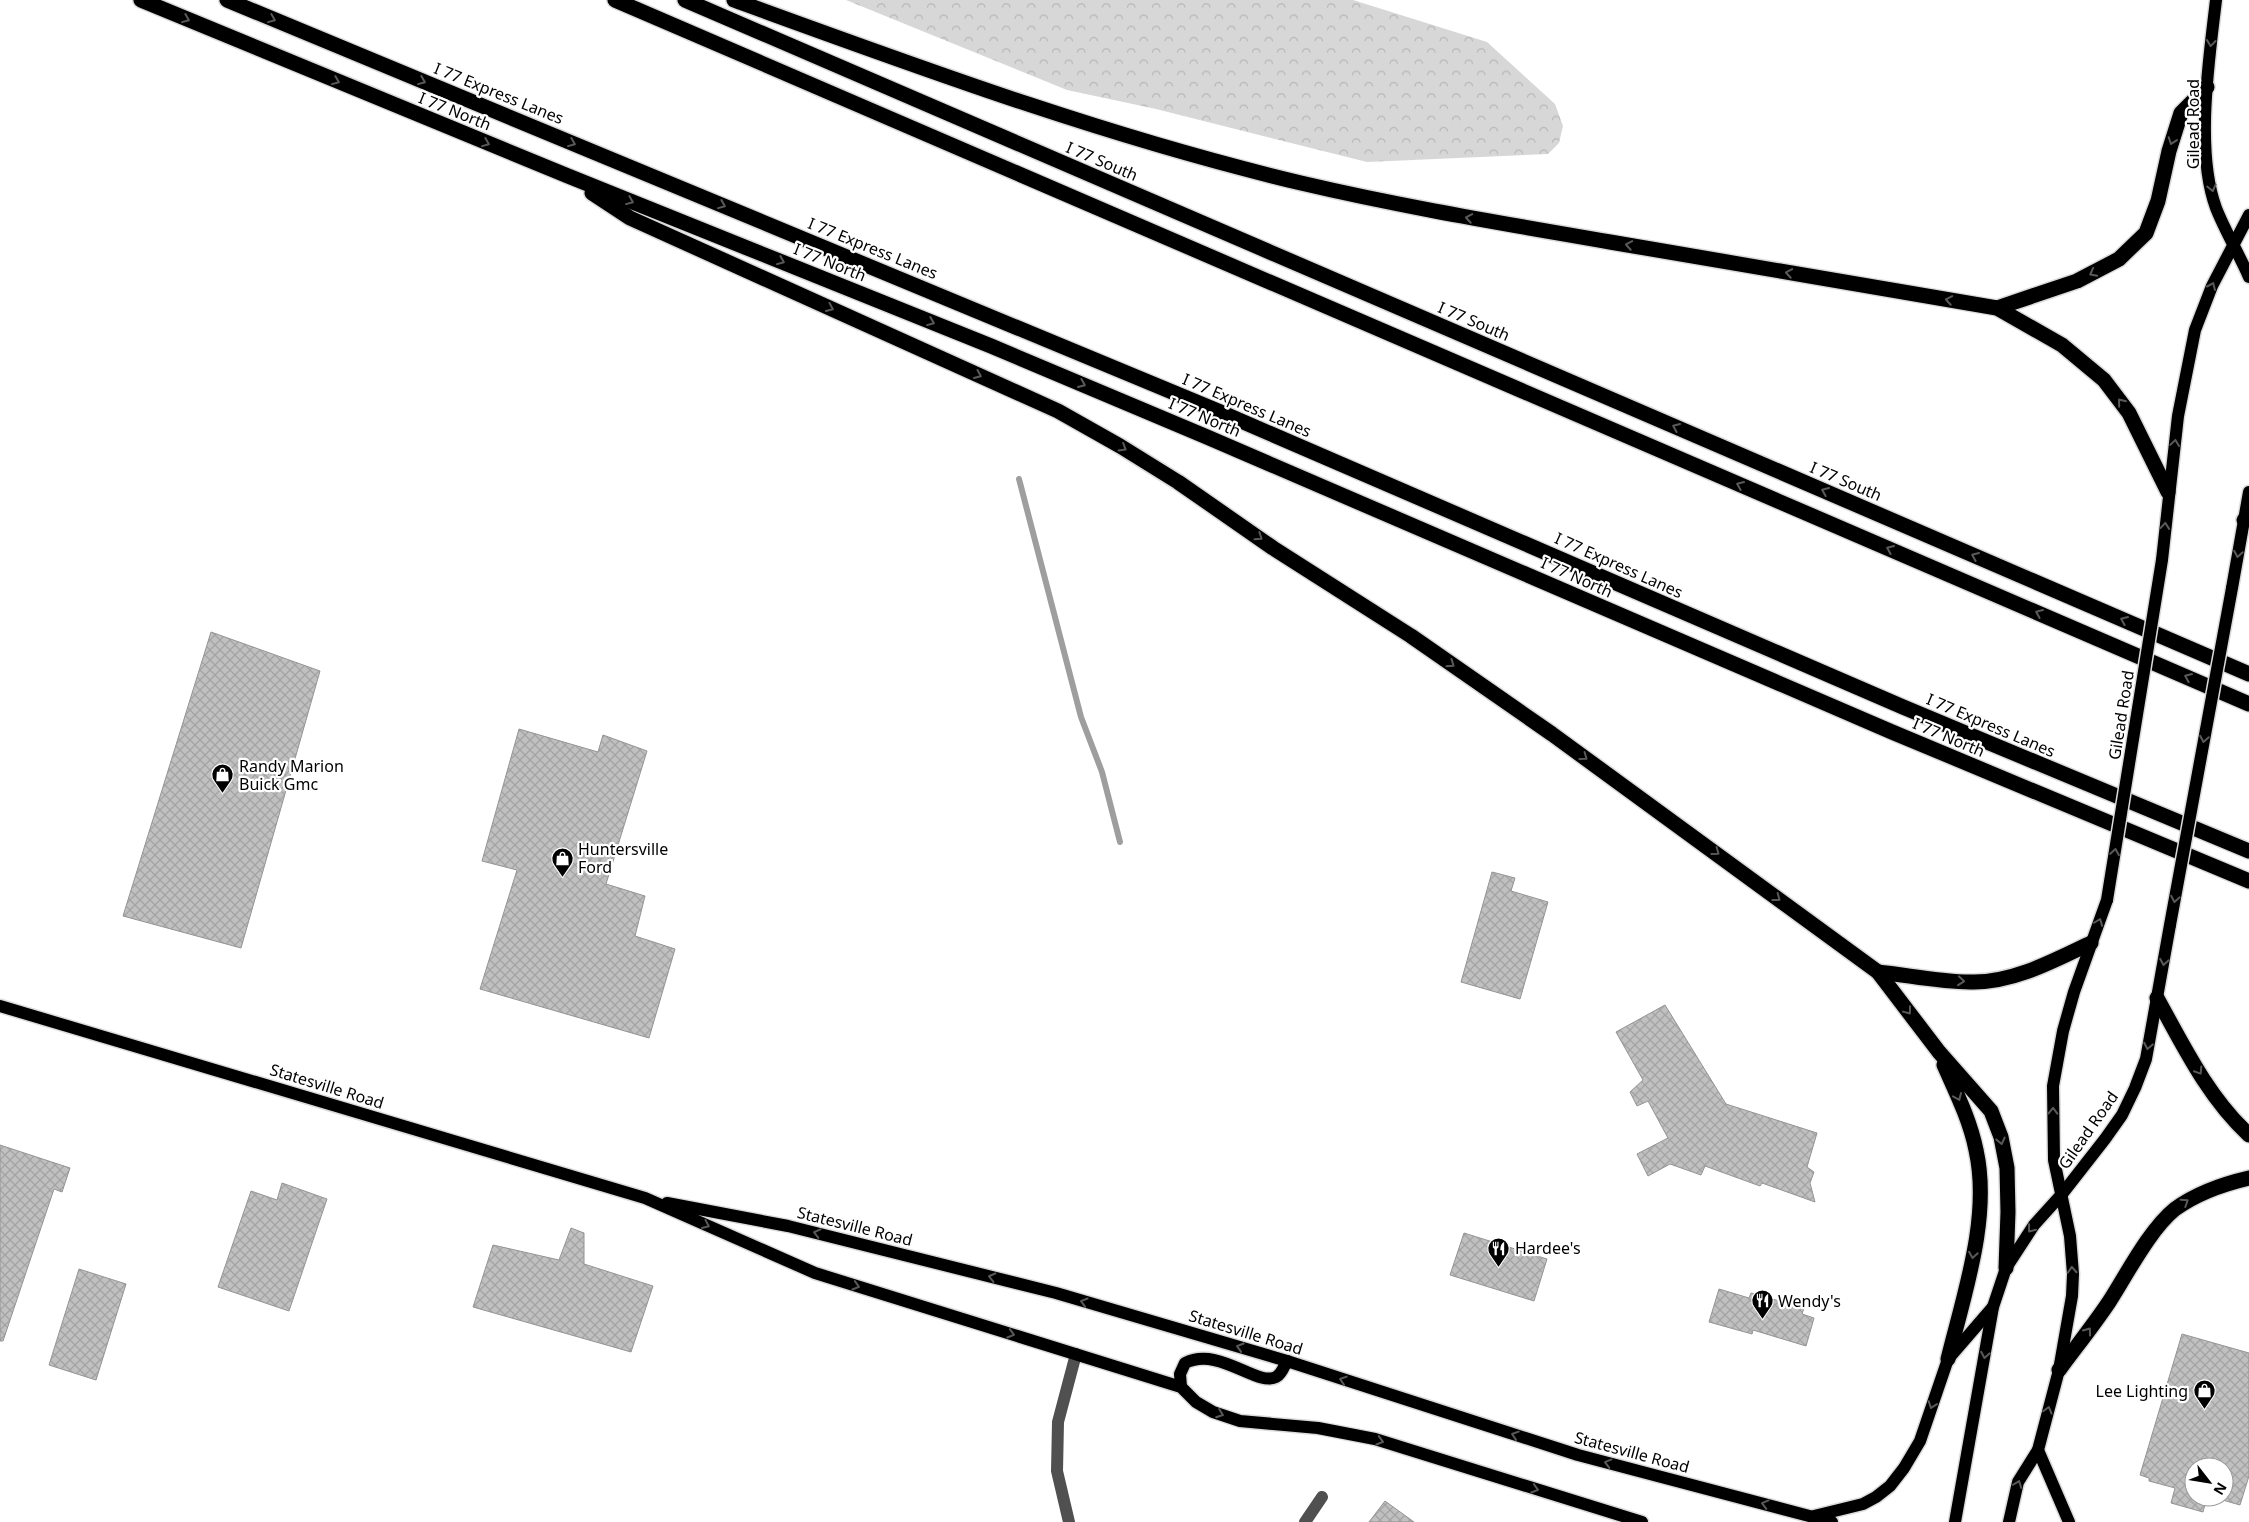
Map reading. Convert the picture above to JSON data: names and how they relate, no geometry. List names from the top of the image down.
{
  "streets": {
    "highway": ["I 77 Express Lanes", "I 77 North", "I 77 South"],
    "main road": ["Gilead Road", "Statesville Road"]
  },
  "places": {
    "shop": ["Randy Marion Buick Gmc", "Huntersville Ford", "Lee Lighting"],
    "restaurant": ["Hardee's", "Wendy's"]
  },
  "north": "bottom right"
}
